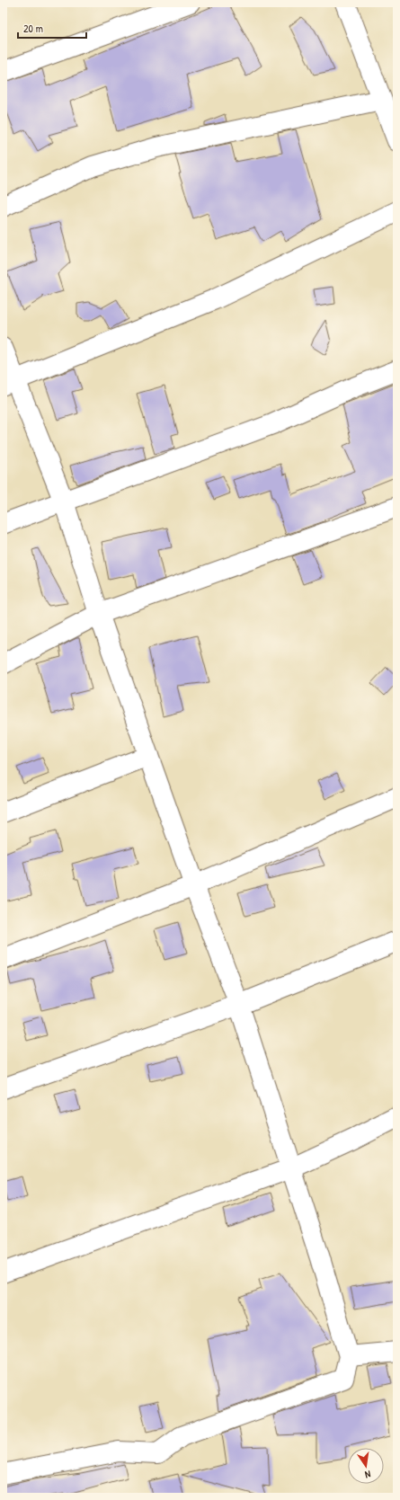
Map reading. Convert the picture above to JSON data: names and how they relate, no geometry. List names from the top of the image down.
{
  "scale_bar": "20 m",
  "north": "bottom"
}
